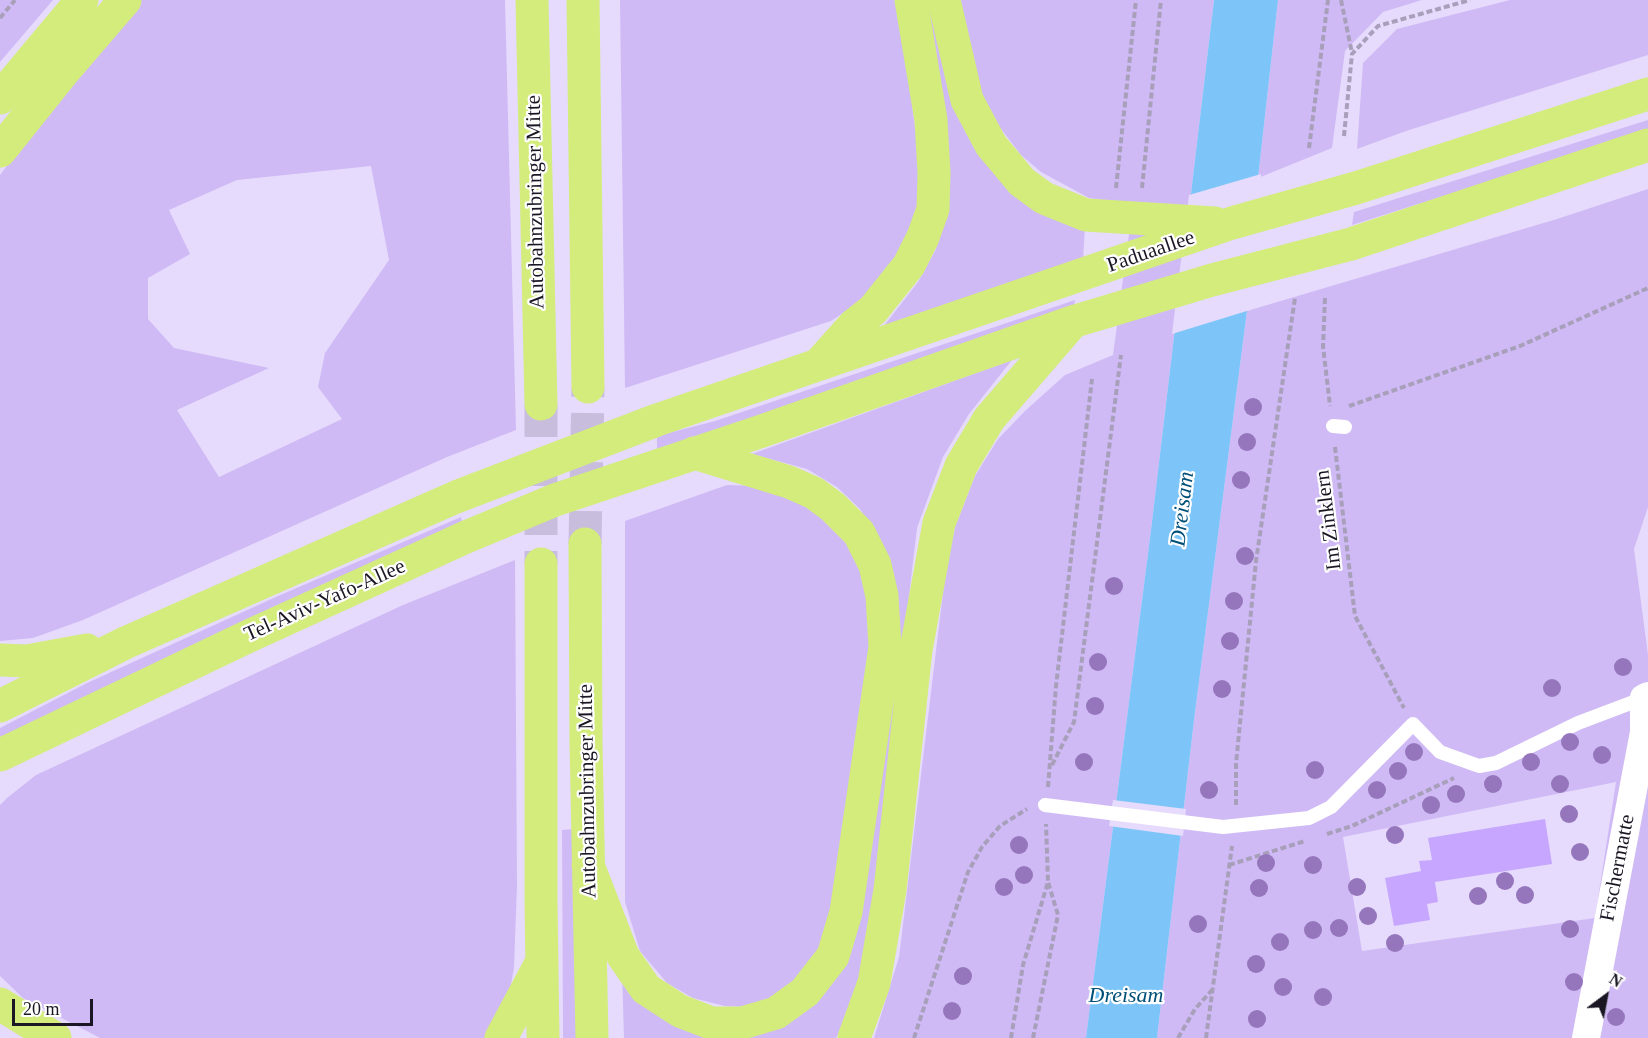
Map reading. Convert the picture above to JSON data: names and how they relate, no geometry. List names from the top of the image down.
{
  "streets": {
    "highway": ["Autobahnzubringer Mitte", "Paduaallee", "Tel-Aviv-Yafo-Allee"],
    "street": ["Fischermatte"],
    "path": ["Im Zinklern"]
  },
  "crossings": [
    ["Paduaallee", "Tel-Aviv-Yafo-Allee"]
  ],
  "water": ["Dreisam"],
  "scale_bar": "20 m",
  "north": "top right"
}
